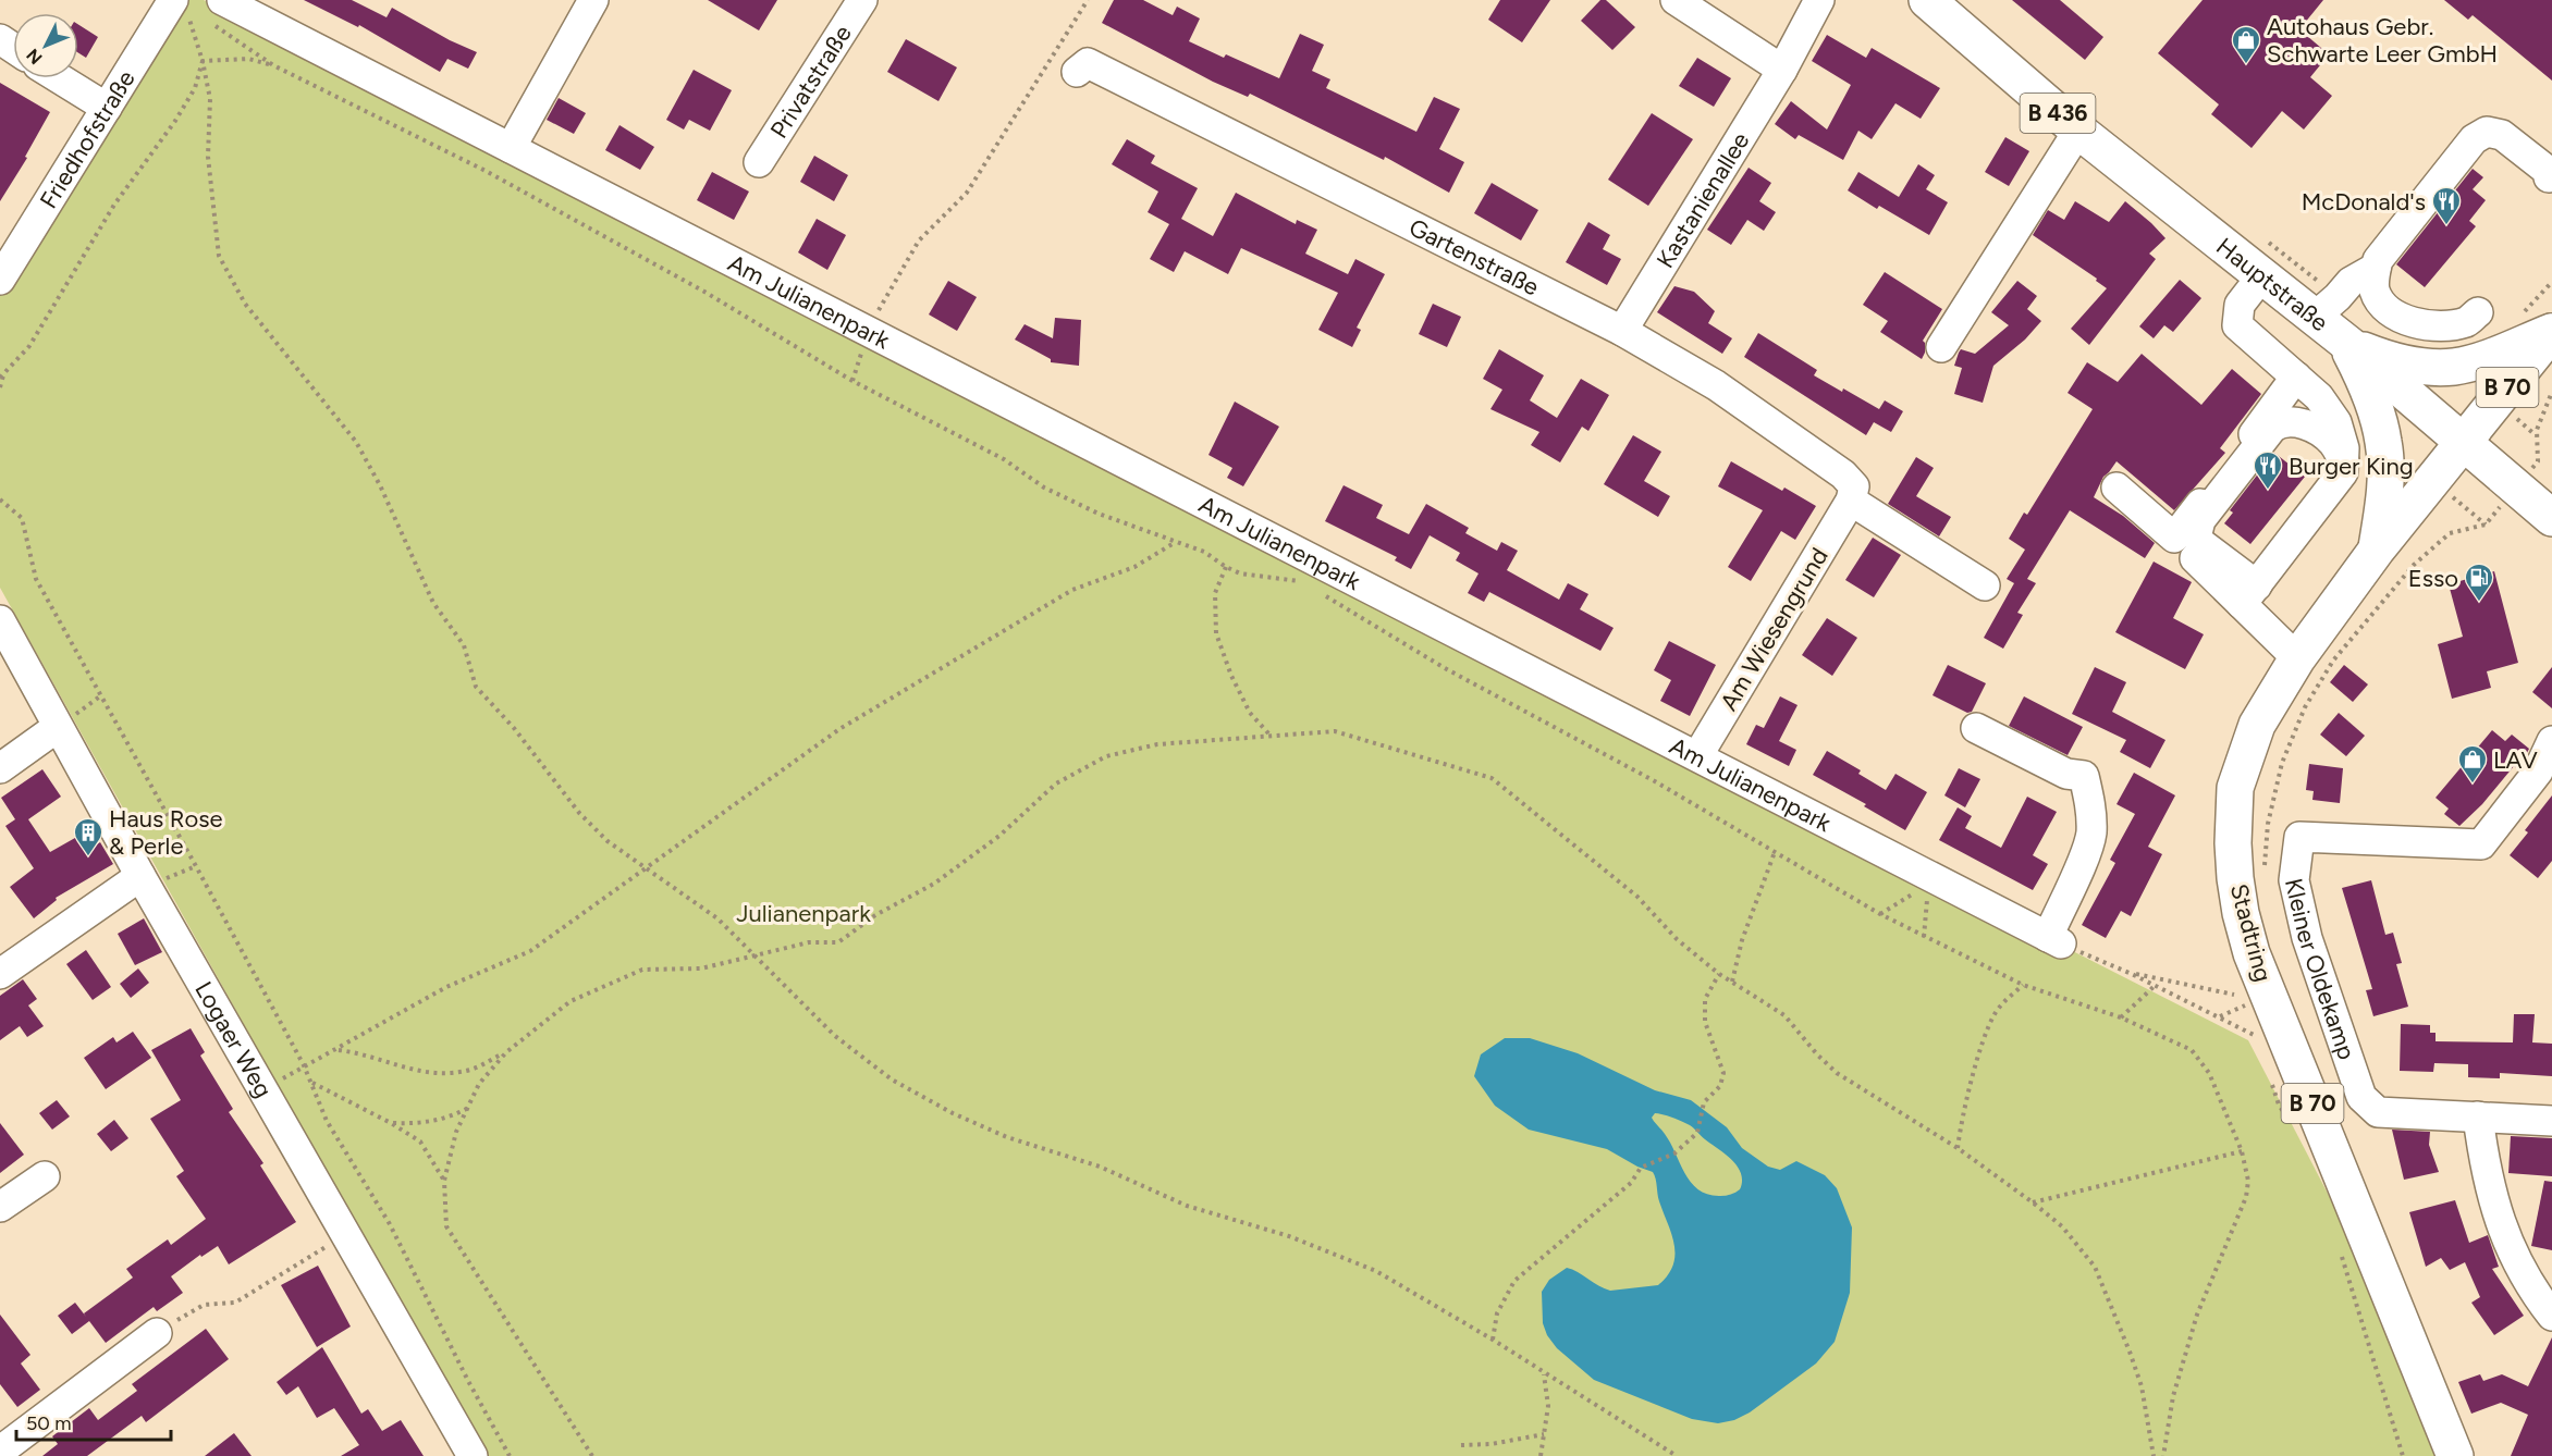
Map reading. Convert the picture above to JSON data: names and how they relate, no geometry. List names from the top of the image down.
{
  "streets": {
    "main road": [
      "B 436",
      "Hauptstraße",
      "B 70",
      "Stadtring"
    ],
    "street": [
      "Privatstraße",
      "Friedhofstraße",
      "Kastanienallee",
      "Gartenstraße",
      "Am Julianenpark",
      "Am Wiesengrund",
      "Kleiner Oldekamp",
      "Logaer Weg"
    ]
  },
  "crossings": [
    ["B 436", "Hauptstraße"],
    ["B 436", "Stadtring"],
    ["Kastanienallee", "Gartenstraße"],
    ["Gartenstraße", "Am Wiesengrund"],
    ["Hauptstraße", "B 70"],
    ["Hauptstraße", "Stadtring"],
    ["Am Julianenpark", "Am Wiesengrund"],
    ["B 70", "Stadtring"]
  ],
  "parks": ["Julianenpark"],
  "places": {
    "shop": ["Autohaus Gebr. Schwarte Leer GmbH", "LAV"],
    "restaurant": ["McDonald's", "Burger King"],
    "fuel station": ["Esso"],
    "building": ["Haus Rose & Perle"]
  },
  "scale_bar": "50 m",
  "north": "bottom left"
}
